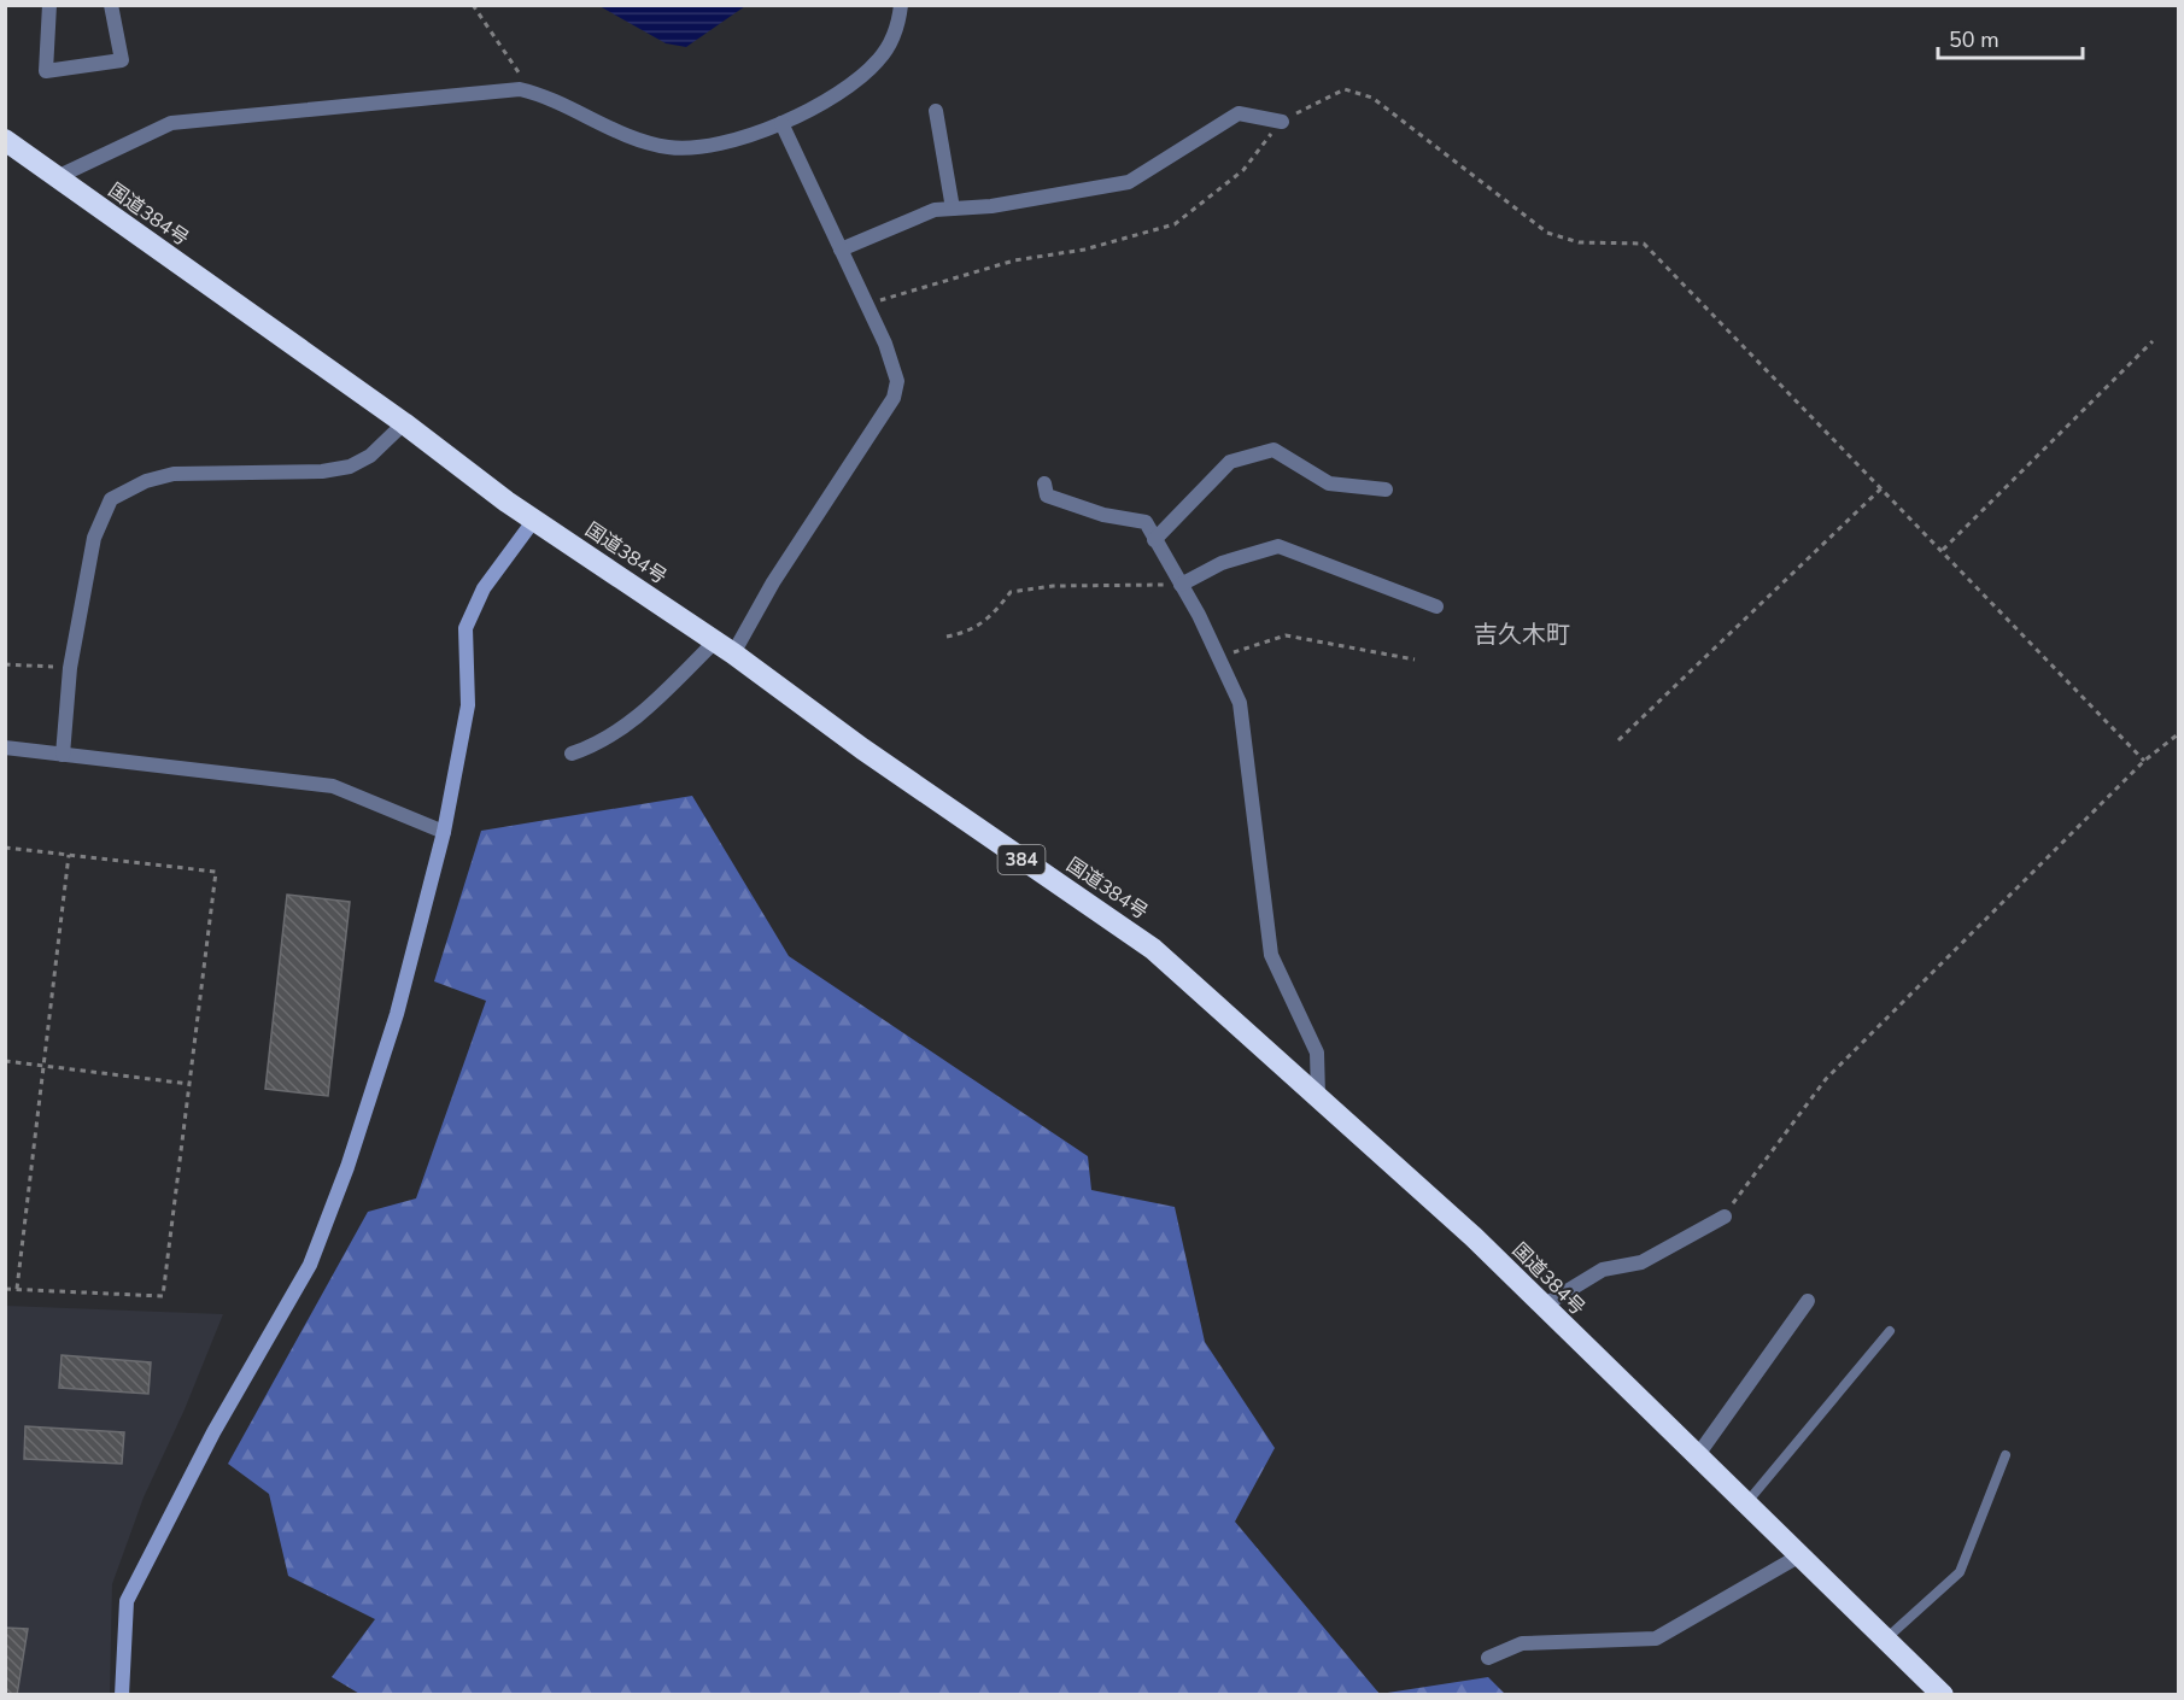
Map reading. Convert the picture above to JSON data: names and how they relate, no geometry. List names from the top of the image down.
{
  "streets": {
    "highway": ["国道384号", "384"]
  },
  "districts": ["吉久木町"],
  "scale_bar": "50 m"
}
